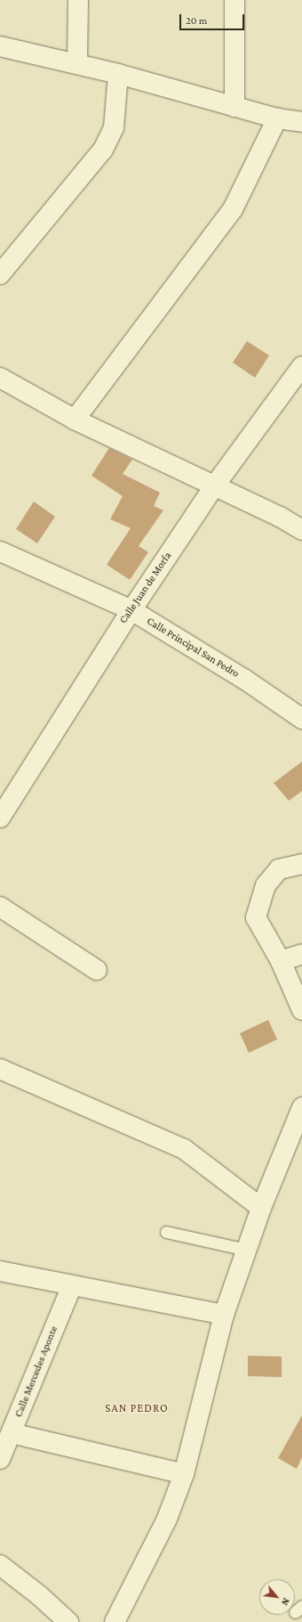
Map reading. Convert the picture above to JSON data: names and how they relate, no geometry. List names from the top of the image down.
{
  "streets": {
    "street": ["Calle Juan de Morfa", "Calle Principal San Pedro", "Calle Mercedes Aponte"]
  },
  "crossings": [
    ["Calle Juan de Morfa", "Calle Principal San Pedro"]
  ],
  "districts": ["SAN PEDRO"],
  "scale_bar": "20 m",
  "north": "bottom right"
}
